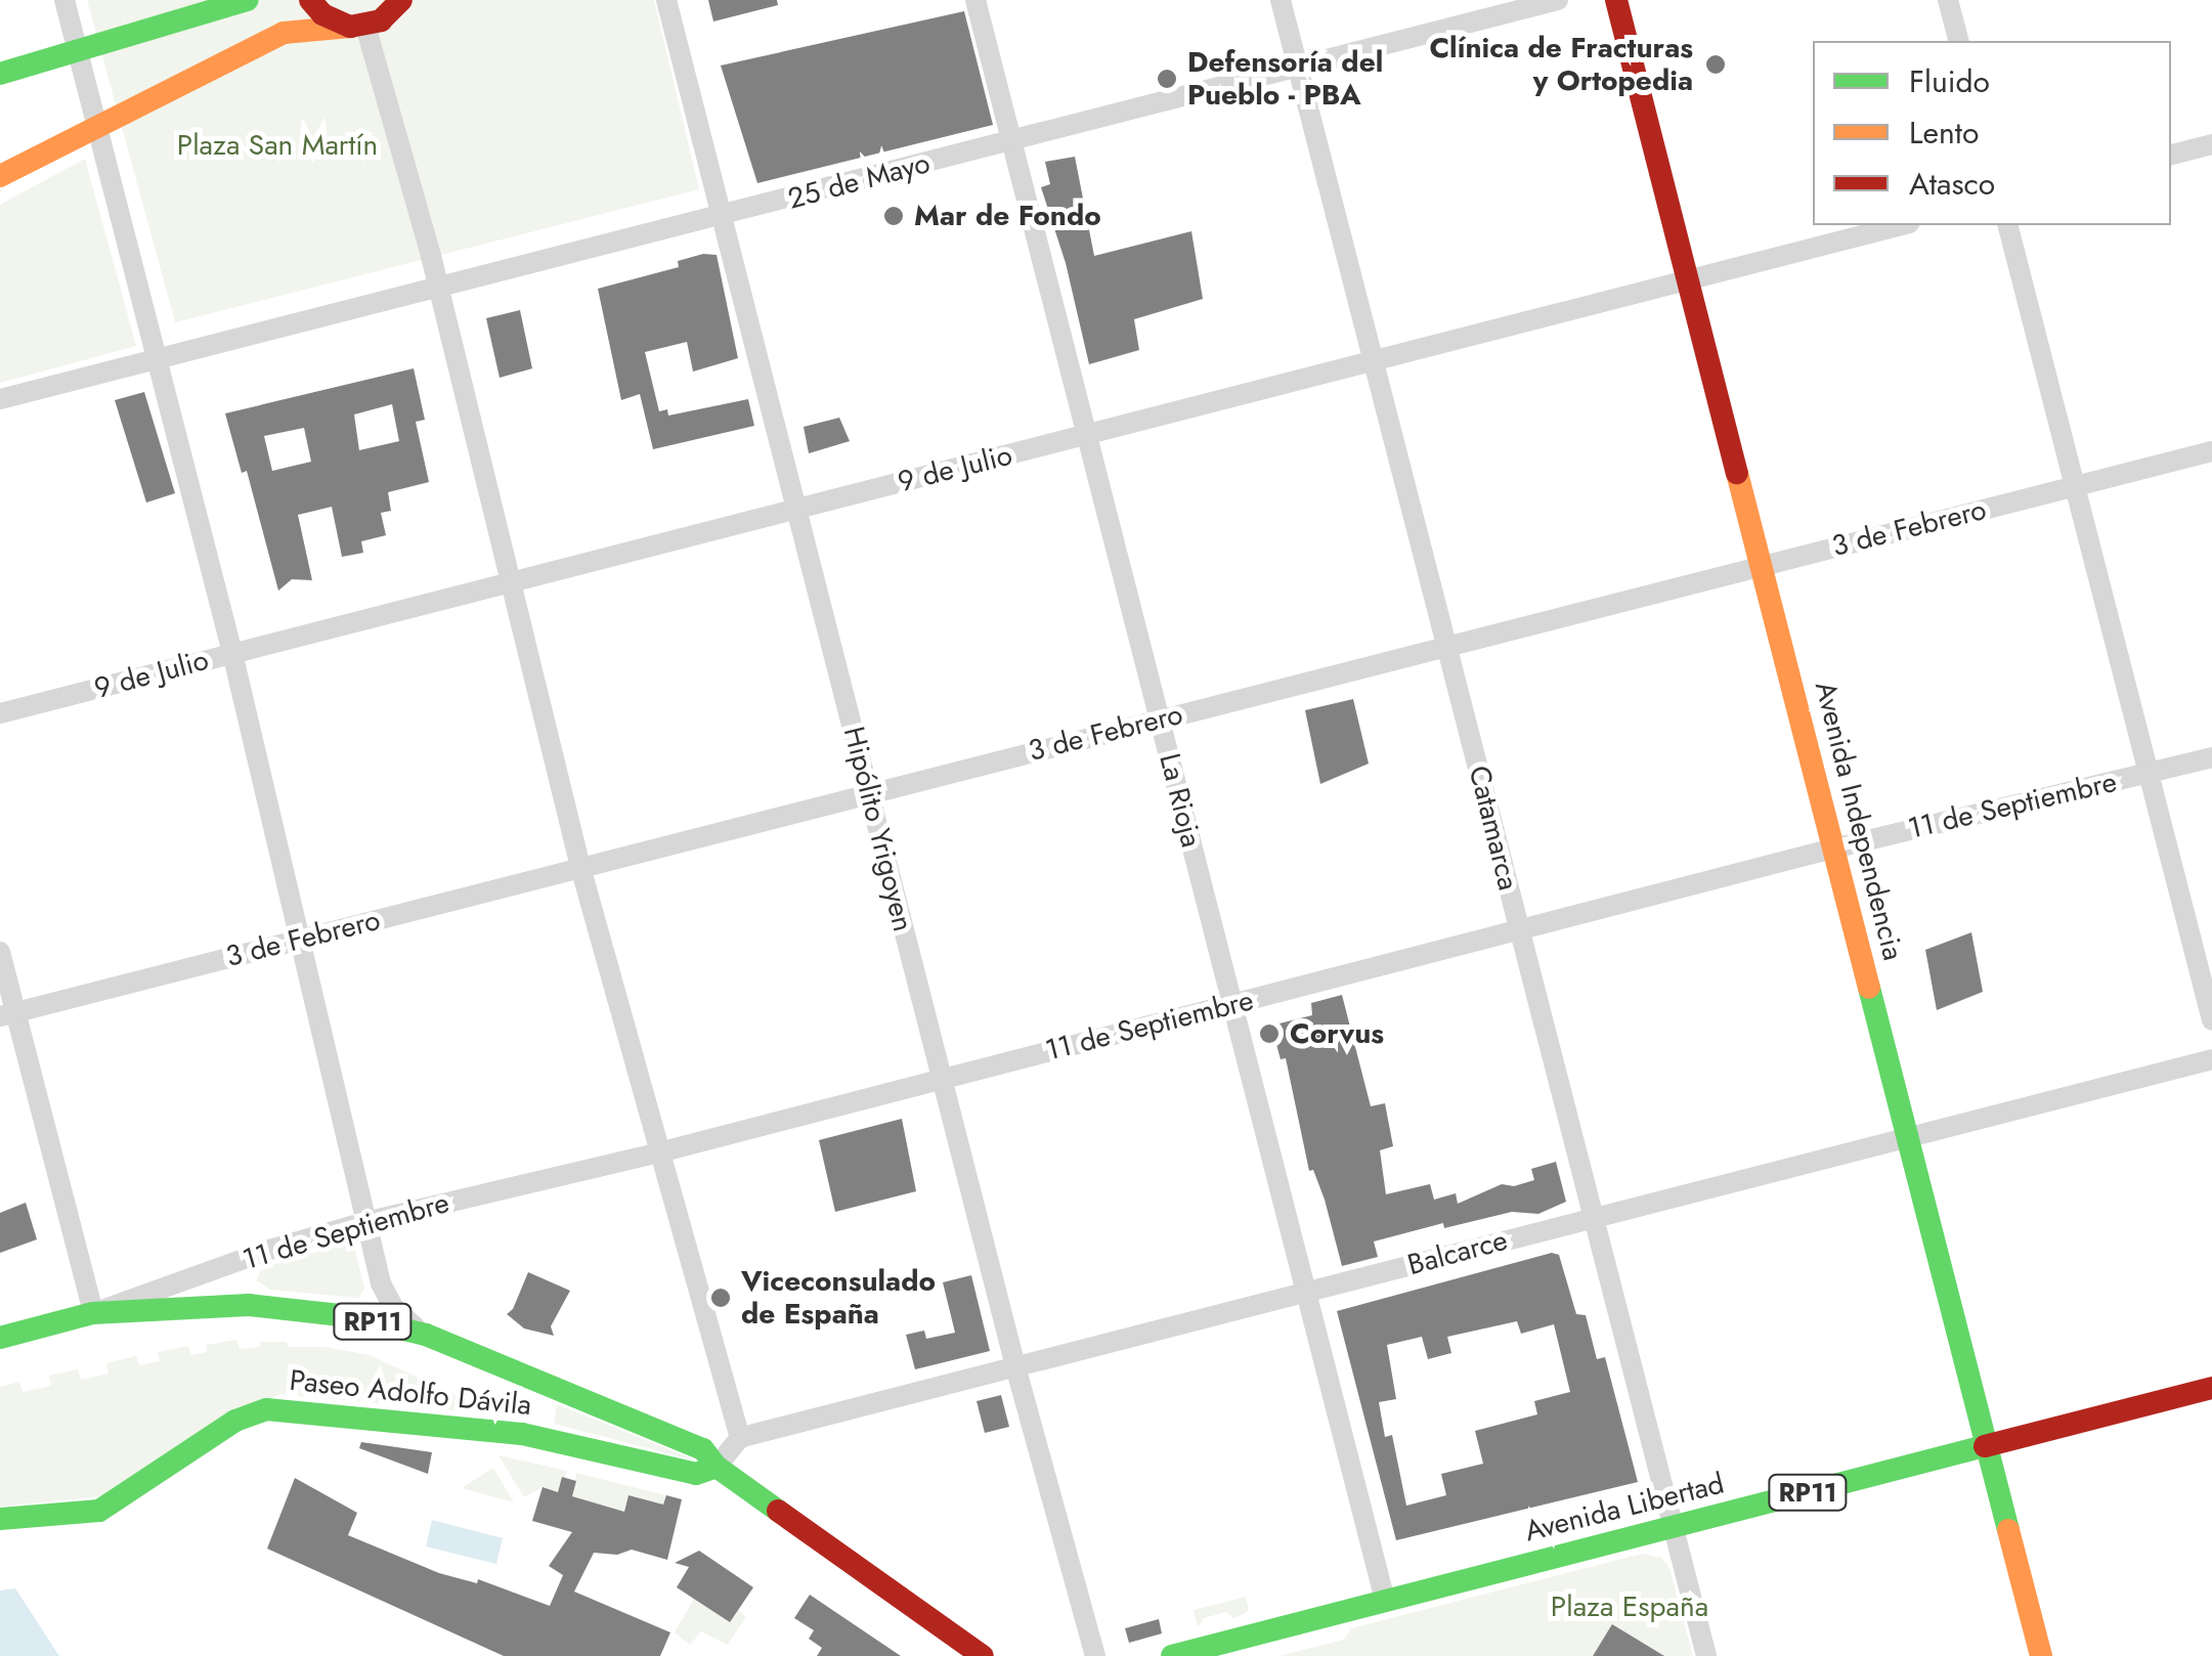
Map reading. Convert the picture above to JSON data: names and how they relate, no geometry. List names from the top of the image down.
{
  "streets": {
    "main road": [
      "Avenida Independencia",
      "RP11",
      "Paseo Adolfo Dávila",
      "Avenida Libertad"
    ],
    "street": [
      "25 de Mayo",
      "9 de Julio",
      "3 de Febrero",
      "La Rioja",
      "11 de Septiembre",
      "Catamarca",
      "Hipólito Yrigoyen",
      "Balcarce"
    ]
  },
  "crossings": [
    ["25 de Mayo", "La Rioja"],
    ["25 de Mayo", "Catamarca"],
    ["25 de Mayo", "Hipólito Yrigoyen"],
    ["9 de Julio", "La Rioja"],
    ["9 de Julio", "Avenida Independencia"],
    ["9 de Julio", "Catamarca"],
    ["9 de Julio", "Hipólito Yrigoyen"],
    ["3 de Febrero", "La Rioja"],
    ["3 de Febrero", "Avenida Independencia"],
    ["3 de Febrero", "Catamarca"],
    ["3 de Febrero", "Hipólito Yrigoyen"],
    ["La Rioja", "11 de Septiembre"],
    ["La Rioja", "Balcarce"],
    ["La Rioja", "Avenida Libertad"],
    ["11 de Septiembre", "Avenida Independencia"],
    ["11 de Septiembre", "Catamarca"],
    ["11 de Septiembre", "Hipólito Yrigoyen"],
    ["11 de Septiembre", "RP11"],
    ["Avenida Independencia", "Balcarce"],
    ["Avenida Independencia", "Avenida Libertad"],
    ["Catamarca", "Balcarce"],
    ["Catamarca", "Avenida Libertad"],
    ["Hipólito Yrigoyen", "Balcarce"],
    ["RP11", "Paseo Adolfo Dávila"]
  ],
  "parks": ["Plaza San Martín", "Plaza España"],
  "places": [
    "Clínica de Fracturas y Ortopedia",
    "Defensoría del Pueblo - PBA",
    "Mar de Fondo",
    "Corvus",
    "Viceconsulado de España"
  ],
  "legend": ["Fluido", "Lento", "Atasco"]
}
